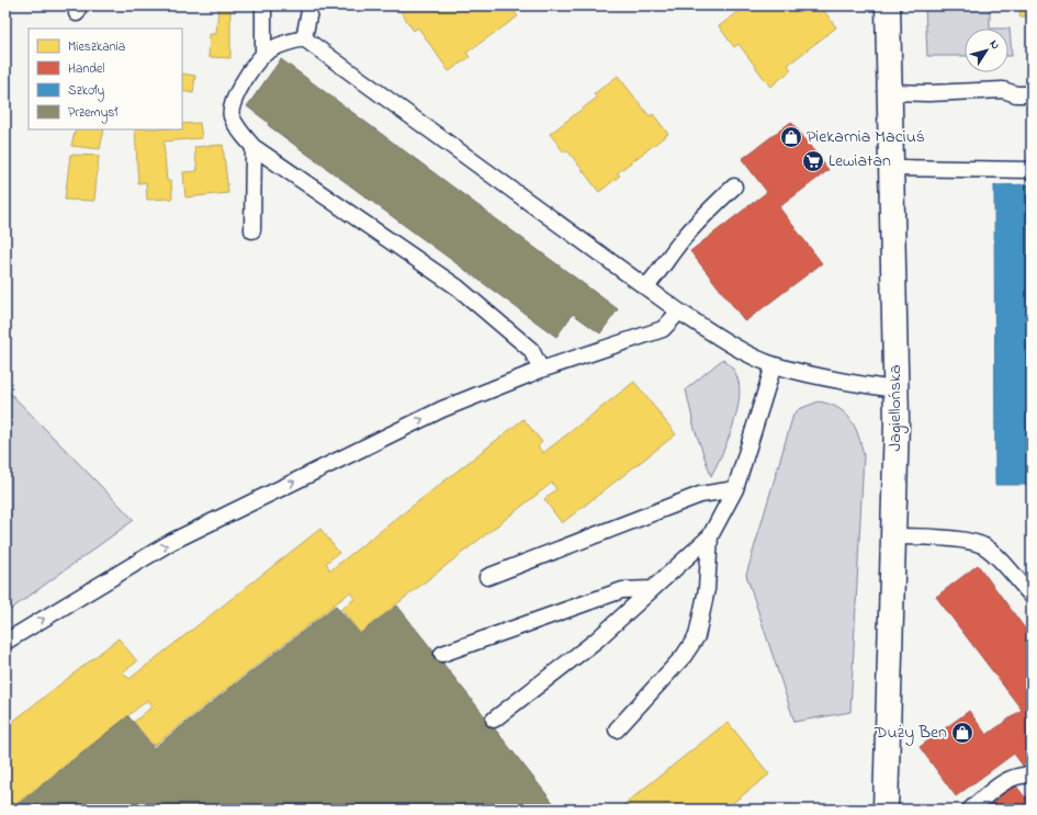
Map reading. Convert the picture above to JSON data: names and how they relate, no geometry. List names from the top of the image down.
{
  "streets": {
    "street": ["Jagiellońska"]
  },
  "places": {
    "shop": ["Piekarnia Maciuś", "Duży Ben"],
    "supermarket": ["Lewiatan"]
  },
  "legend": [
    "Mieszkania",
    "Handel",
    "Szkoły",
    "Przemysł"
  ],
  "north": "top right"
}
